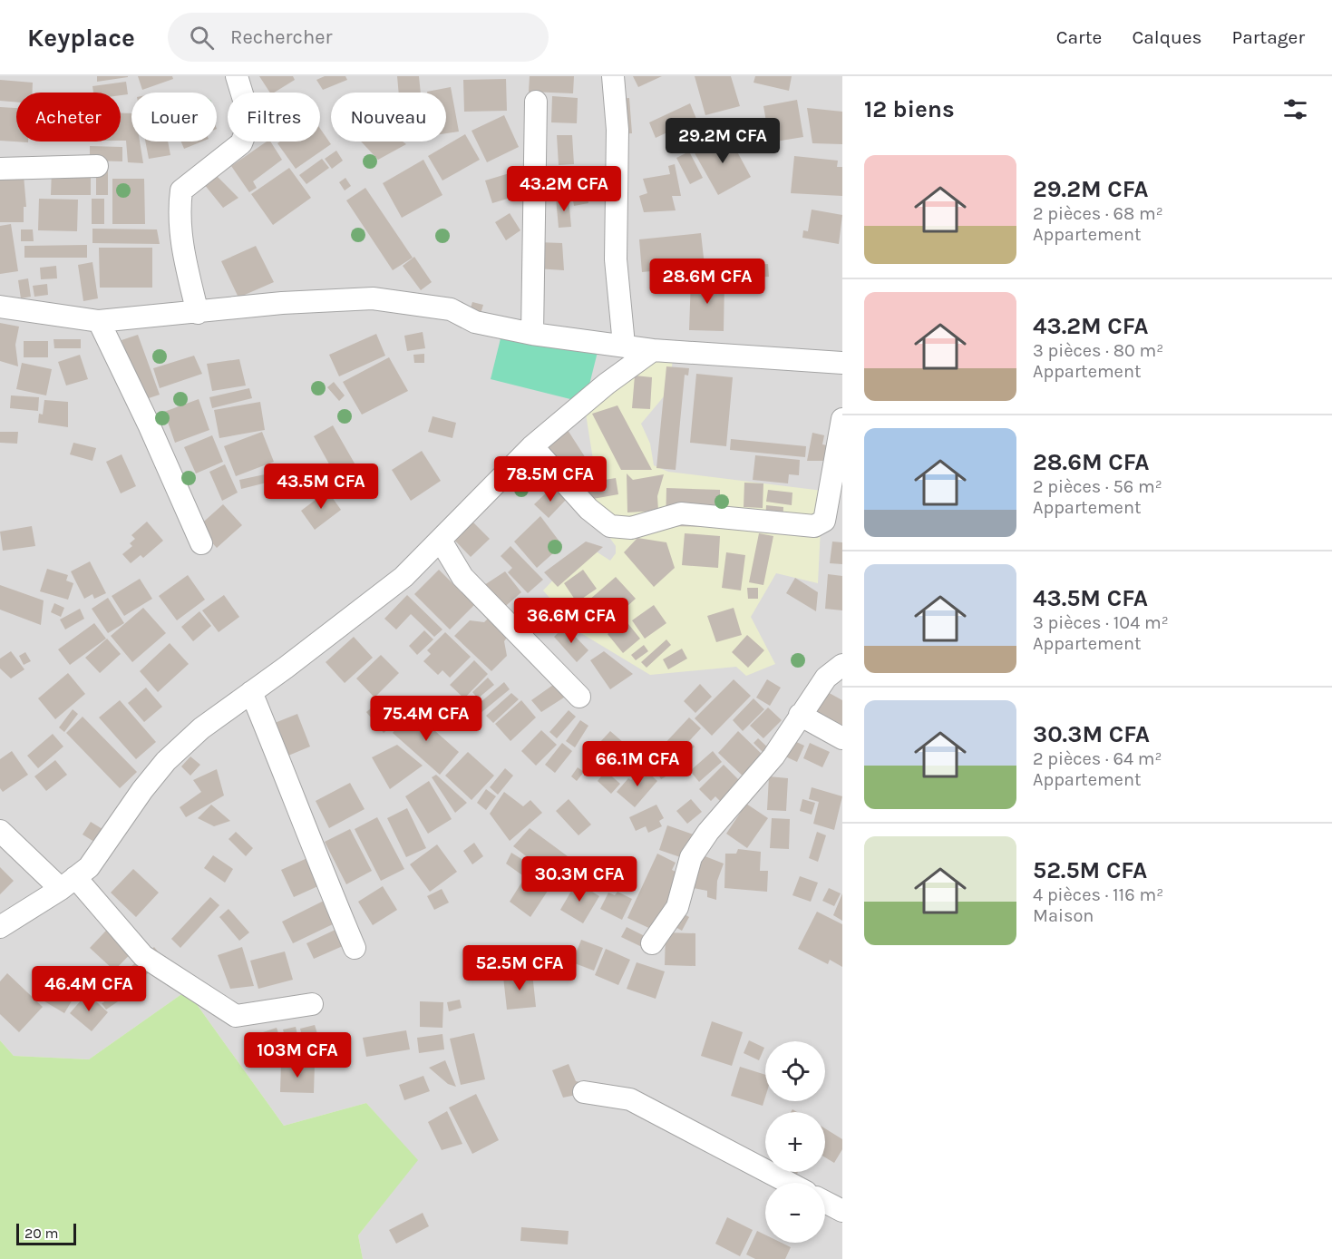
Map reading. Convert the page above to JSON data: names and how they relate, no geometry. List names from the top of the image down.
{
  "scale_bar": "20 m",
  "page": {
    "header": "Keyplace",
    "search": "Rechercher",
    "nav": ["Carte", "Calques", "Partager"],
    "heading": "12 biens",
    "chip": [
      "Acheter",
      "Louer",
      "Filtres",
      "Nouveau"
    ],
    "price": [
      "29.2M CFA",
      "43.2M CFA",
      "28.6M CFA",
      "78.5M CFA",
      "43.5M CFA",
      "36.6M CFA",
      "75.4M CFA",
      "66.1M CFA",
      "30.3M CFA",
      "52.5M CFA",
      "46.4M CFA",
      "103M CFA"
    ],
    "list": [
      {
        "name": "29.2M CFA",
        "note": "2 pièces · 68 m² · Appartement"
      },
      {
        "name": "43.2M CFA",
        "note": "3 pièces · 80 m² · Appartement"
      },
      {
        "name": "28.6M CFA",
        "note": "2 pièces · 56 m² · Appartement"
      },
      {
        "name": "43.5M CFA",
        "note": "3 pièces · 104 m² · Appartement"
      },
      {
        "name": "30.3M CFA",
        "note": "2 pièces · 64 m² · Appartement"
      },
      {
        "name": "52.5M CFA",
        "note": "4 pièces · 116 m² · Maison"
      }
    ],
    "map_buttons": ["+", "−"],
    "scale": "20 m"
  }
}
